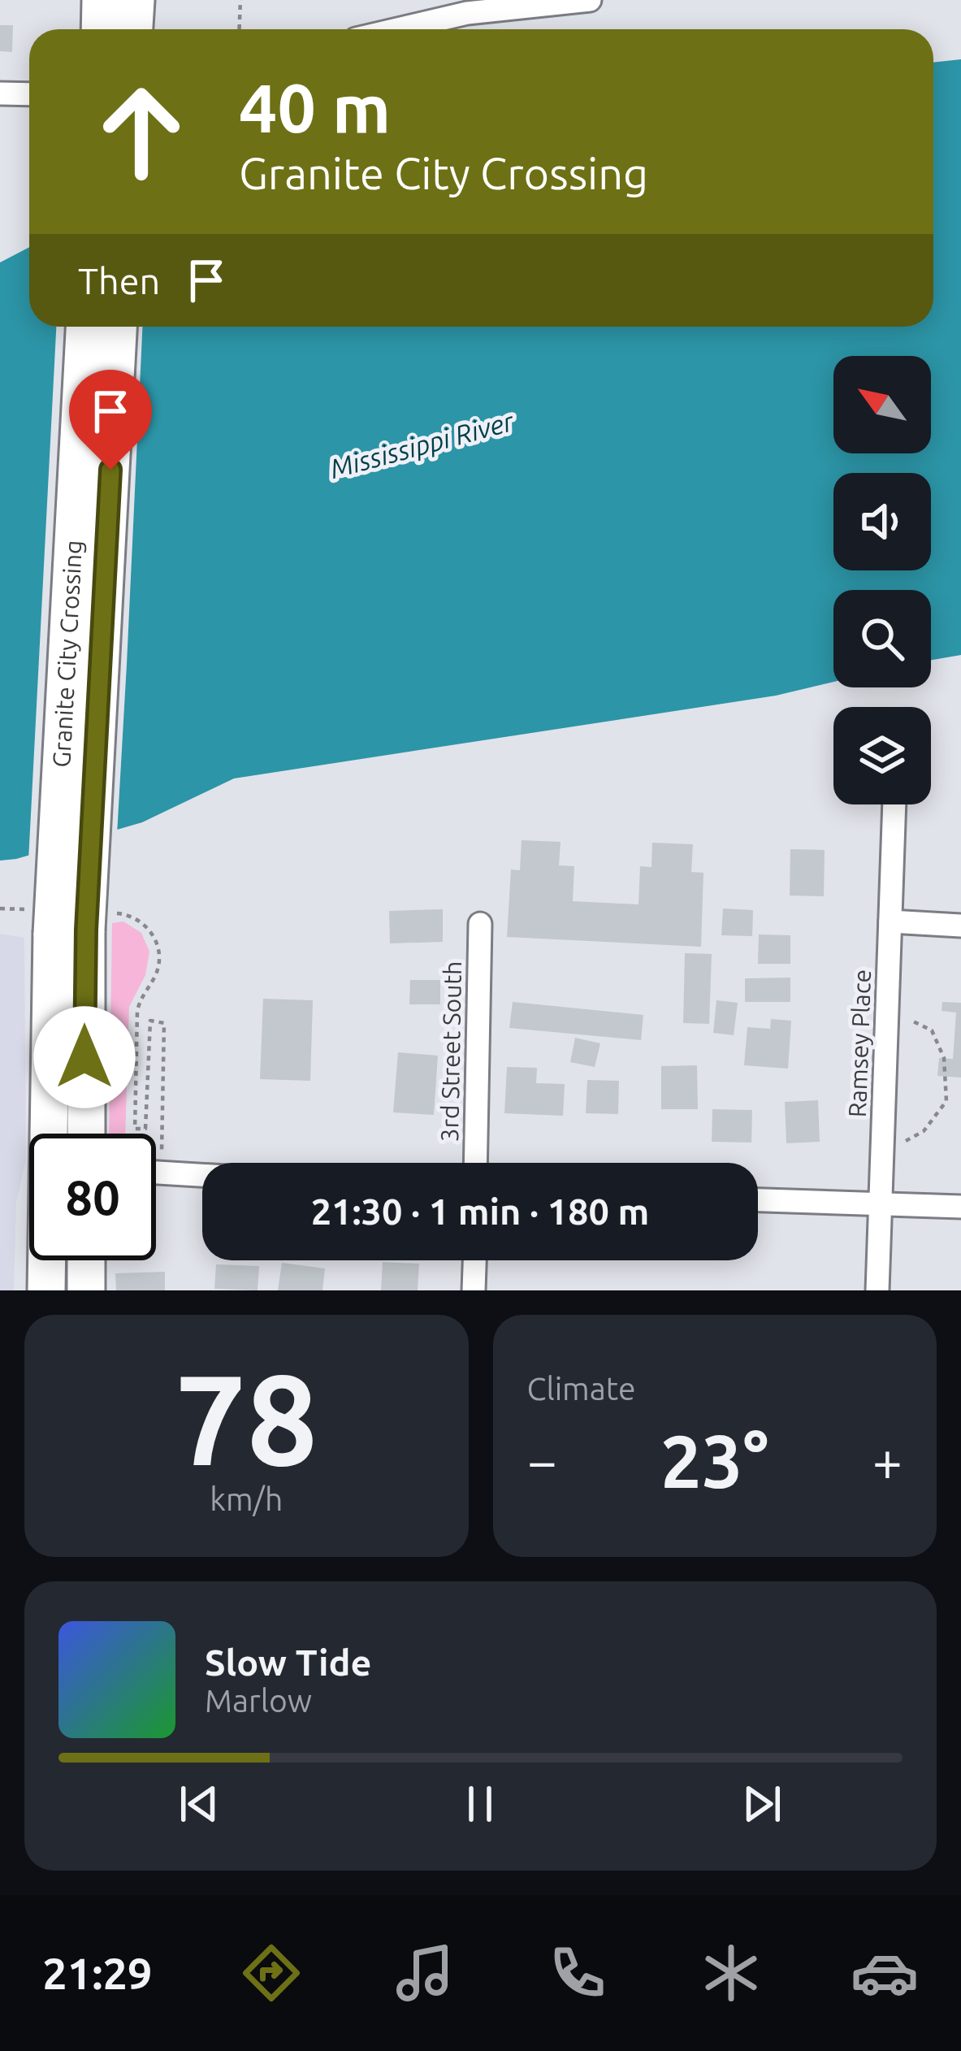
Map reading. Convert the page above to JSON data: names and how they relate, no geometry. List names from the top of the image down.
{
  "streets": {
    "highway": ["Granite City Crossing"],
    "street": ["Ramsey Place", "3rd Street South"]
  },
  "water": ["Mississippi River"],
  "north": "top left",
  "page": {
    "turn": ["40 m", "Granite City Crossing"],
    "then": "Then",
    "limit": "80",
    "trip": "21:30 · 1 min · 180 m",
    "tile": [
      ["78", "km/h"],
      "Climate"
    ],
    "heat": ["−", "23°", "+"],
    "song": ["Slow Tide", "Marlow"],
    "tabs": "21:29"
  }
}
